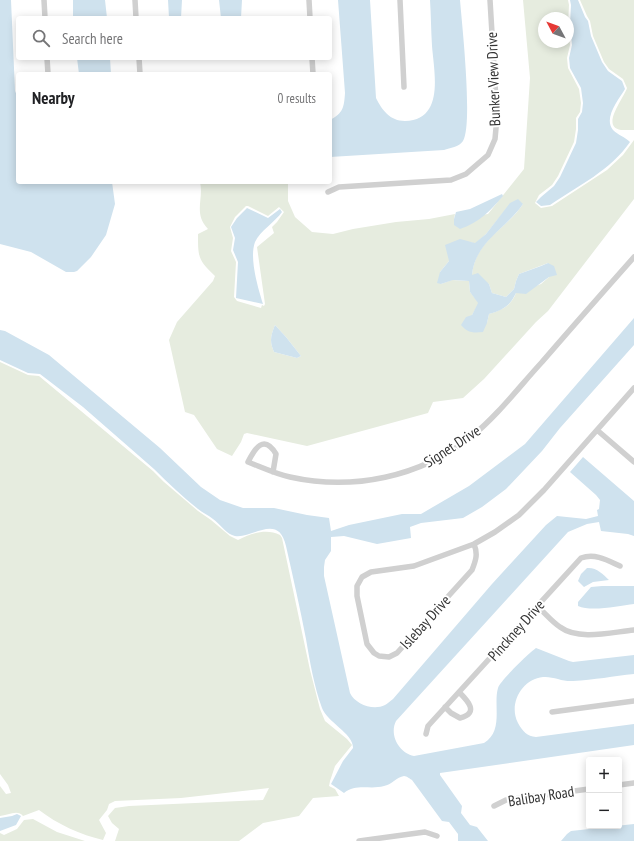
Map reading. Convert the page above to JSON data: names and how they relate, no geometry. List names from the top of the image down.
{
  "streets": {
    "street": [
      "Bunker View Drive",
      "Signet Drive",
      "Islebay Drive",
      "Pinckney Drive",
      "Balibay Road"
    ]
  },
  "north": "top left",
  "page": {
    "search": "Search here",
    "heading": ["Nearby", "0 results"],
    "map_buttons": ["+", "−"]
  }
}
